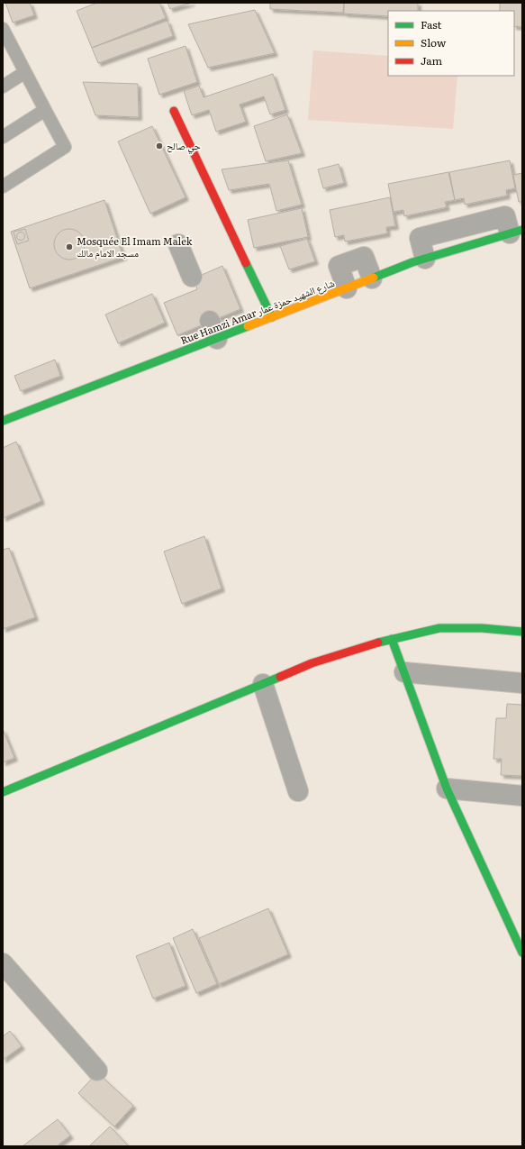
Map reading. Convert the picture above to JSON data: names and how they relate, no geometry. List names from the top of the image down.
{
  "streets": {
    "street": ["Rue Hamzi Amar شارع الشهيد حمزة عمار"]
  },
  "places": ["حي صالح", "Mosquée El Imam Malek مسجد الامام مالك"],
  "legend": ["Fast", "Slow", "Jam"]
}
